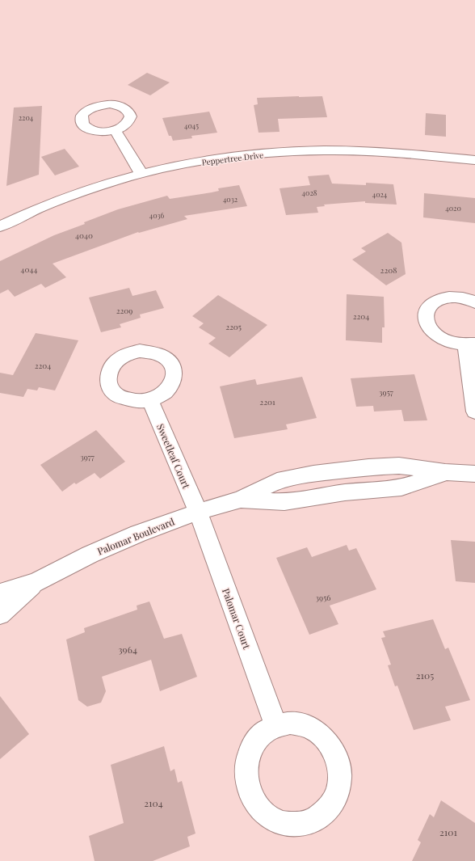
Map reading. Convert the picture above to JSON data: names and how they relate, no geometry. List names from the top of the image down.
{
  "streets": {
    "street": [
      "Peppertree Drive",
      "Sweetleaf Court",
      "Palomar Boulevard",
      "Palomar Court"
    ]
  },
  "crossings": [
    ["Sweetleaf Court", "Palomar Boulevard"],
    ["Sweetleaf Court", "Palomar Court"],
    ["Palomar Boulevard", "Palomar Court"]
  ],
  "house_numbers": [
    "2204",
    "4045",
    "4028",
    "4024",
    "4032",
    "4020",
    "4036",
    "4040",
    "4044",
    "2208",
    "2209",
    "2204",
    "2205",
    "2204",
    "3957",
    "2201",
    "3977",
    "3956",
    "3964",
    "2105",
    "2104",
    "2101"
  ]
}
